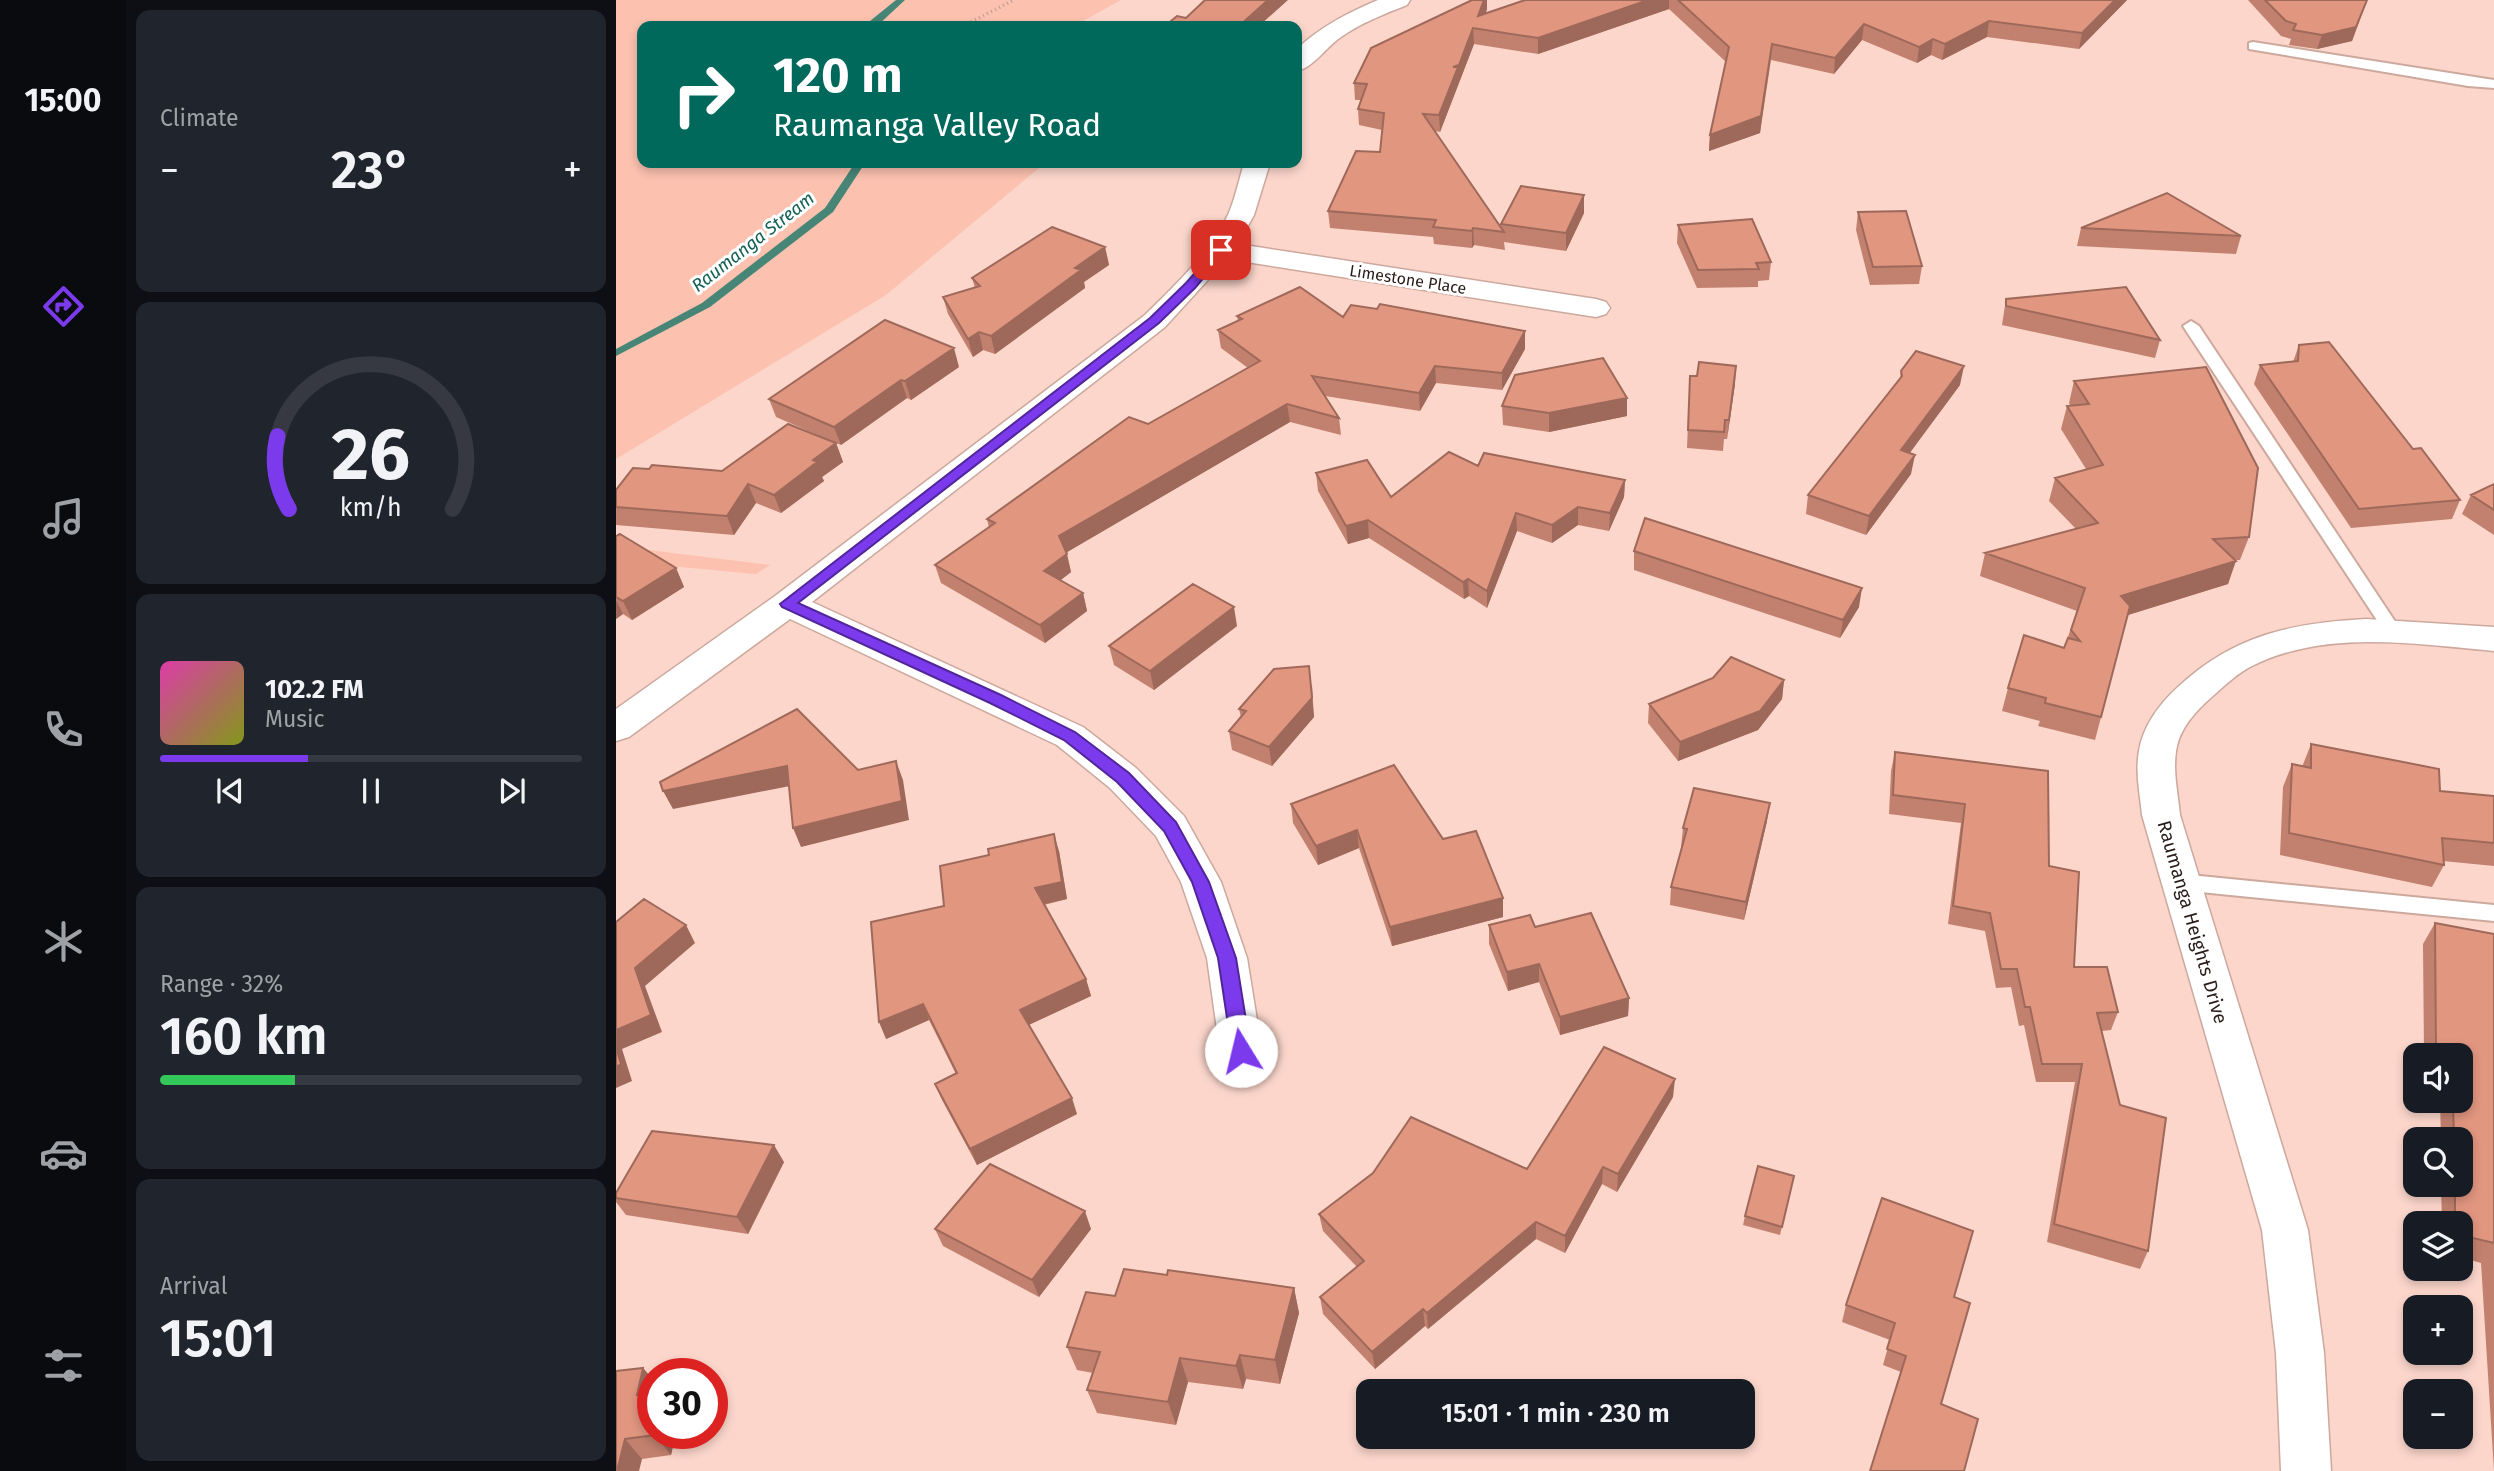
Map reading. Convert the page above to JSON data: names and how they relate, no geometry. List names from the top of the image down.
{
  "streets": {
    "street": ["Limestone Place", "Raumanga Heights Drive"]
  },
  "water": ["Raumanga Stream"],
  "page": {
    "tabs": "15:00",
    "tile": [
      "Climate",
      ["Range · 32%", "160 km"],
      ["Arrival", "15:01"]
    ],
    "turn": ["120 m", "Raumanga Valley Road"],
    "heat": ["−", "23°", "+"],
    "song": ["102.2 FM", "Music"],
    "map_buttons": ["+", "−"],
    "limit": "30",
    "trip": "15:01 · 1 min · 230 m",
    "gauge": ["26", "km/h"]
  }
}
